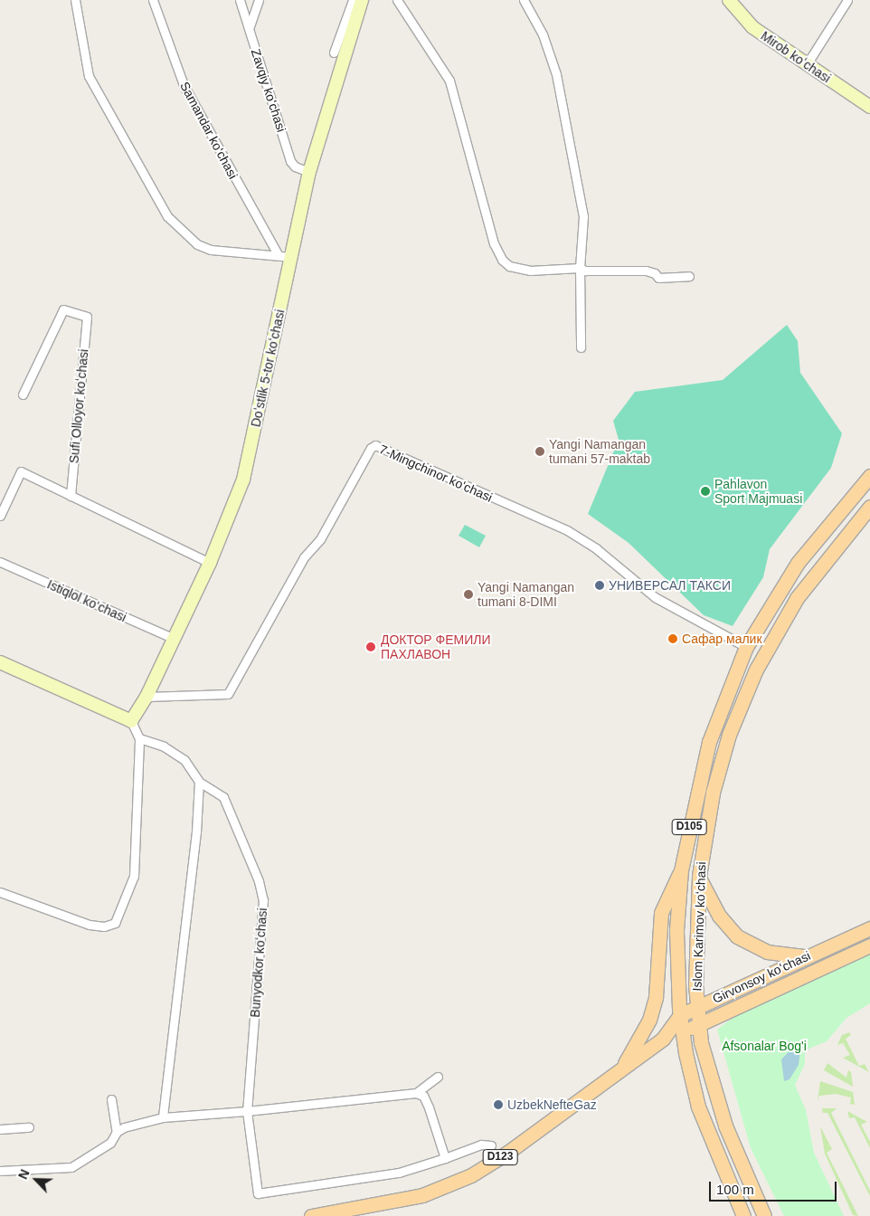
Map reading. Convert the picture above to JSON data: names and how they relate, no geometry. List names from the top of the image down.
{
  "streets": {
    "main road": [
      "D105",
      "Islom Karimov koʻchasi",
      "Girvonsoy koʻchasi",
      "D123"
    ],
    "street": [
      "Mirob koʻchasi",
      "Zavqiy koʻchasi",
      "Samandar ko‘chasi",
      "Doʻstlik 5-tor koʻchasi",
      "Sufi Olloyor koʻchasi",
      "7-Mingchinor ko'chasi",
      "Istiqlol ko‘chasi",
      "Bunyodkor koʻchasi"
    ]
  },
  "crossings": [
    ["Zavqiy koʻchasi", "Doʻstlik 5-tor koʻchasi"],
    ["Doʻstlik 5-tor koʻchasi", "7-Mingchinor ko'chasi"],
    ["Doʻstlik 5-tor koʻchasi", "Istiqlol ko‘chasi"],
    ["7-Mingchinor ko'chasi", "Islom Karimov koʻchasi"],
    ["Islom Karimov koʻchasi", "Girvonsoy koʻchasi"],
    ["Islom Karimov koʻchasi", "D123"],
    ["Girvonsoy koʻchasi", "D123"]
  ],
  "parks": ["Afsonalar Bog'i"],
  "places": [
    "Yangi Namangan tumani 57-maktab",
    "Pahlavon Sport Majmuasi",
    "УНИВЕРСАЛ ТАКСИ",
    "Yangi Namangan tumani 8-DIMI",
    "Сафар малик",
    "ДОКТОР ФЕМИЛИ ПАХЛАВОН",
    "UzbekNefteGaz"
  ],
  "scale_bar": "100 m",
  "north": "top left"
}
